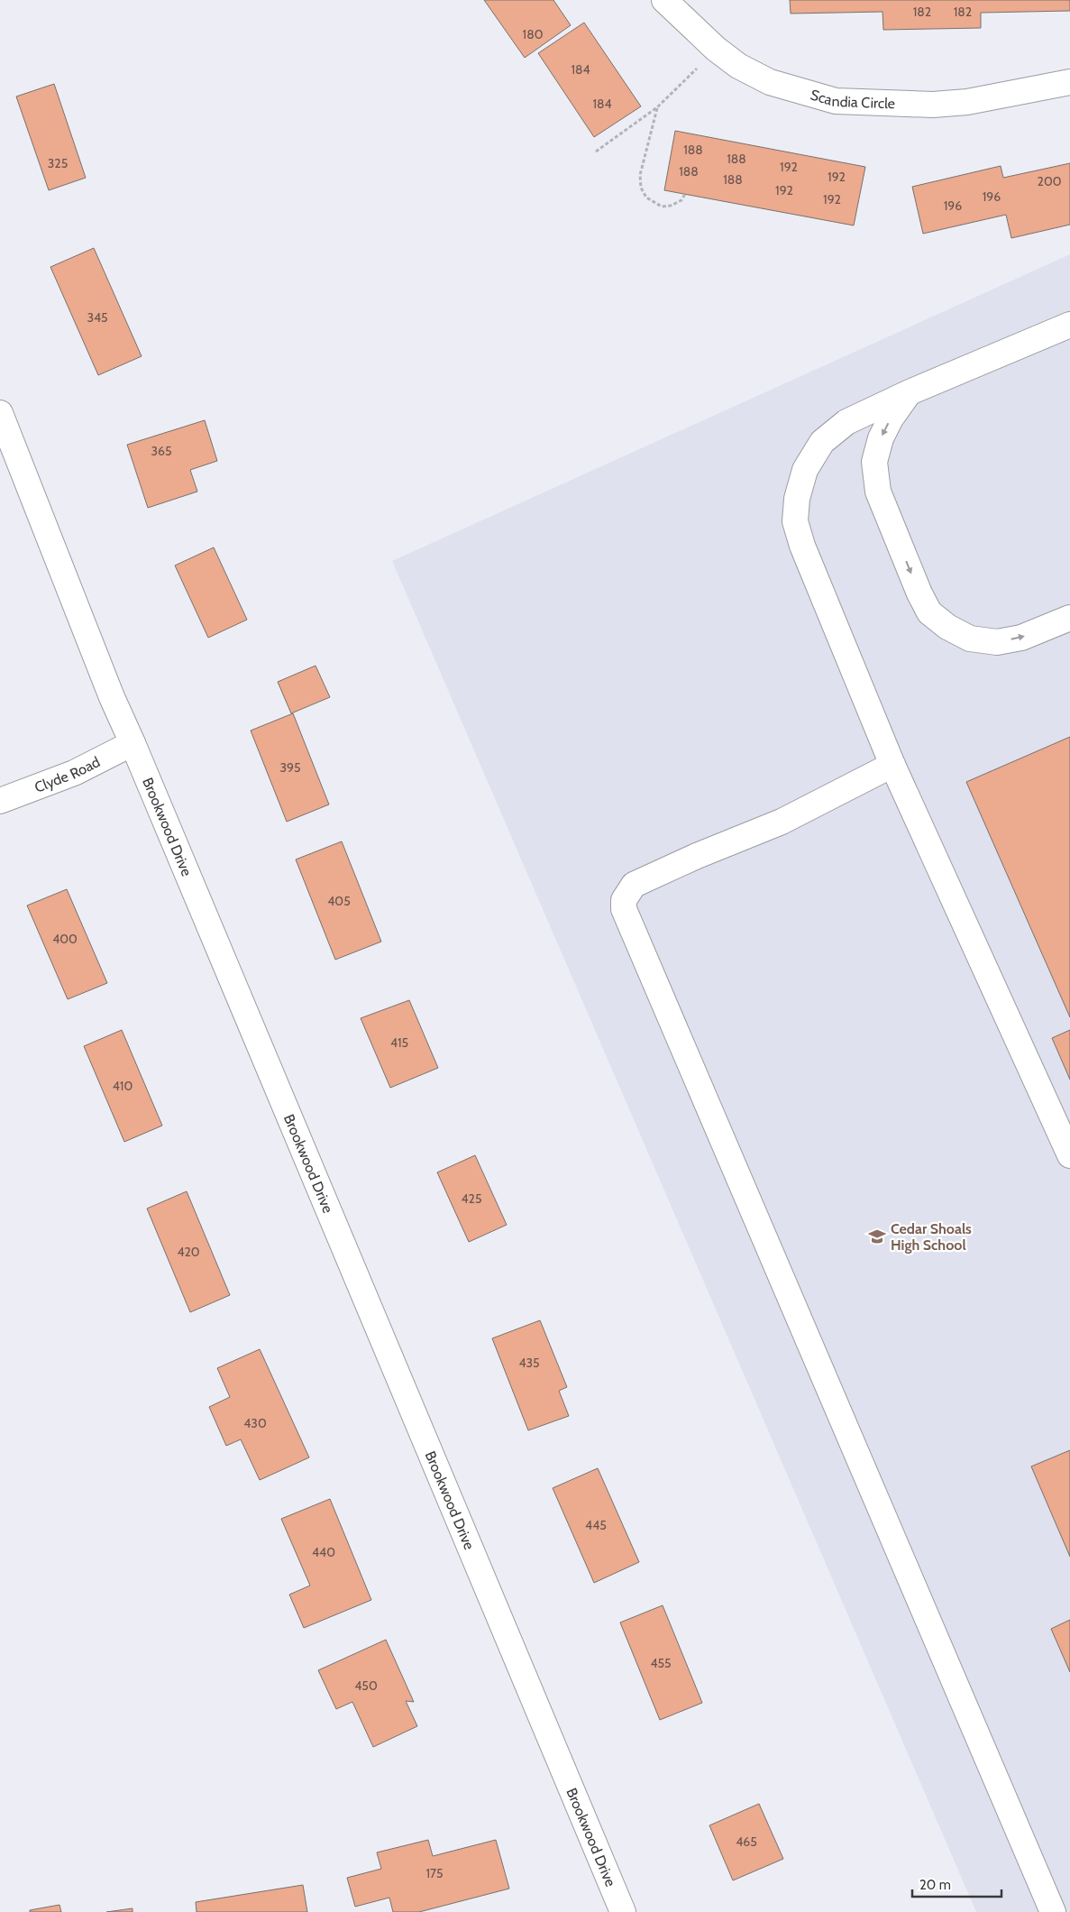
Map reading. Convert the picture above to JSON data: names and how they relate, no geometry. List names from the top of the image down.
{
  "streets": {
    "street": ["Scandia Circle", "Clyde Road", "Brookwood Drive"]
  },
  "crossings": [
    ["Clyde Road", "Brookwood Drive"]
  ],
  "places": {
    "school or university": ["Cedar Shoals High School"]
  },
  "house_numbers": [
    "182",
    "182",
    "180",
    "184",
    "184",
    "188",
    "188",
    "325",
    "192",
    "188",
    "192",
    "188",
    "200",
    "192",
    "196",
    "192",
    "196",
    "345",
    "365",
    "395",
    "405",
    "400",
    "415",
    "410",
    "425",
    "420",
    "435",
    "430",
    "445",
    "440",
    "455",
    "450",
    "465",
    "175"
  ],
  "scale_bar": "20 m"
}
